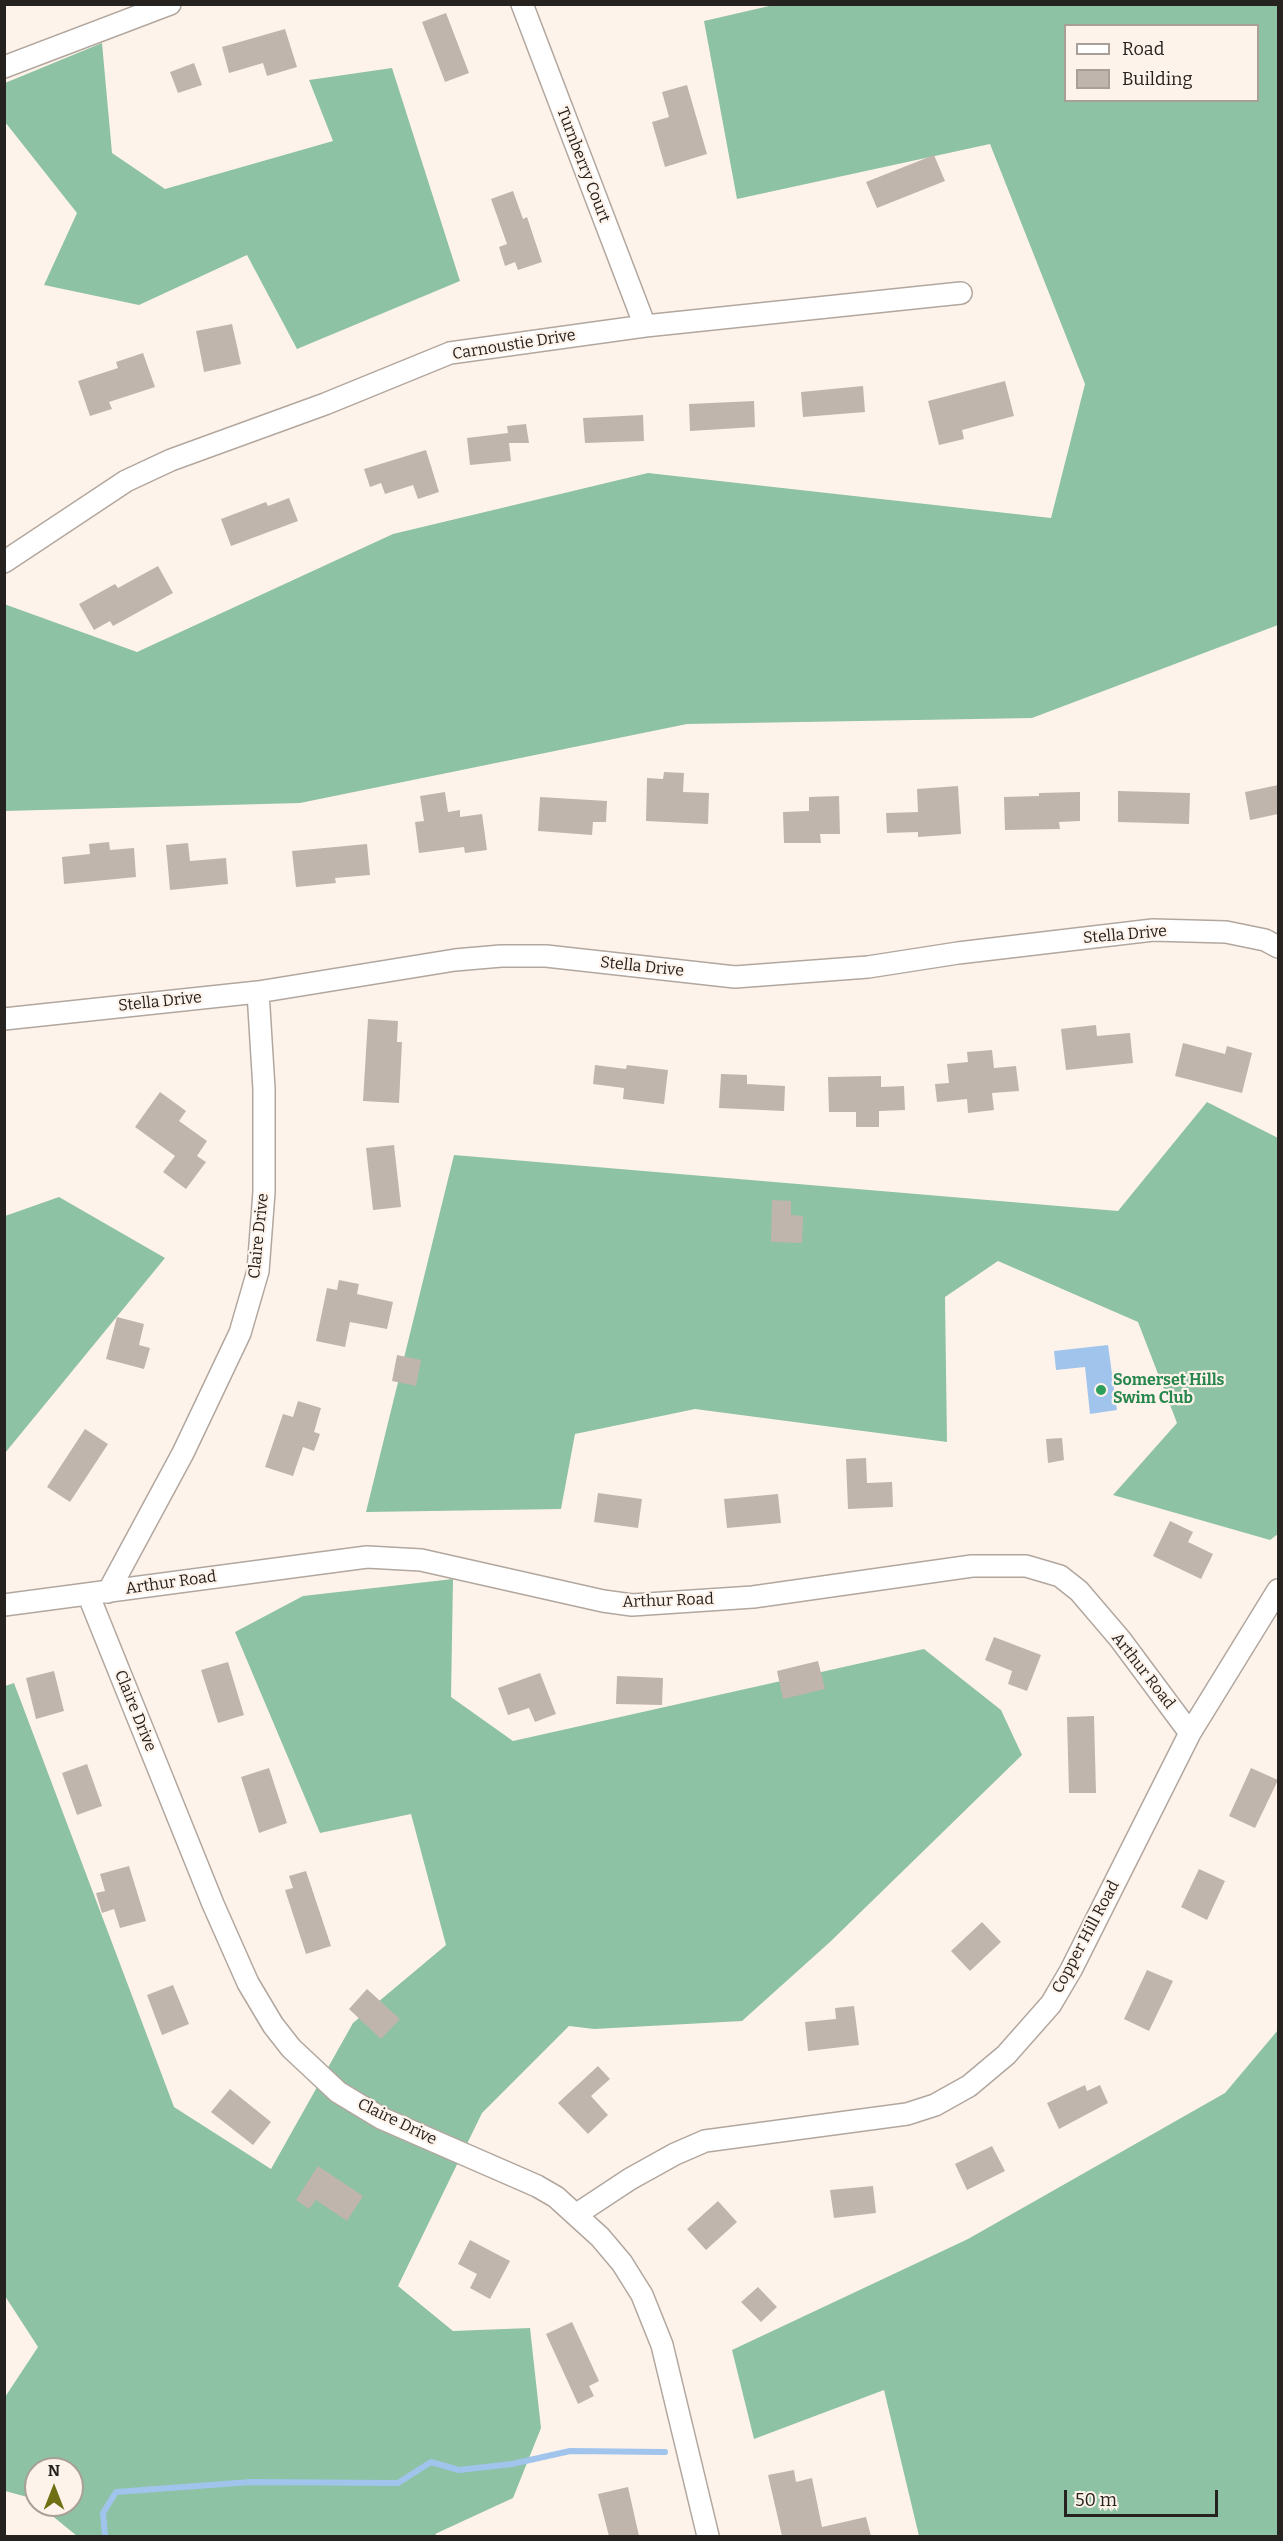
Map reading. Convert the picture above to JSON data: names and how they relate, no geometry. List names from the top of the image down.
{
  "streets": {
    "street": [
      "Turnberry Court",
      "Carnoustie Drive",
      "Stella Drive",
      "Claire Drive",
      "Arthur Road",
      "Copper Hill Road"
    ]
  },
  "crossings": [
    ["Turnberry Court", "Carnoustie Drive"],
    ["Stella Drive", "Claire Drive"],
    ["Claire Drive", "Arthur Road"],
    ["Claire Drive", "Copper Hill Road"],
    ["Arthur Road", "Copper Hill Road"]
  ],
  "places": ["Somerset Hills Swim Club"],
  "legend": ["Road", "Building"],
  "scale_bar": "50 m",
  "north": "top"
}
